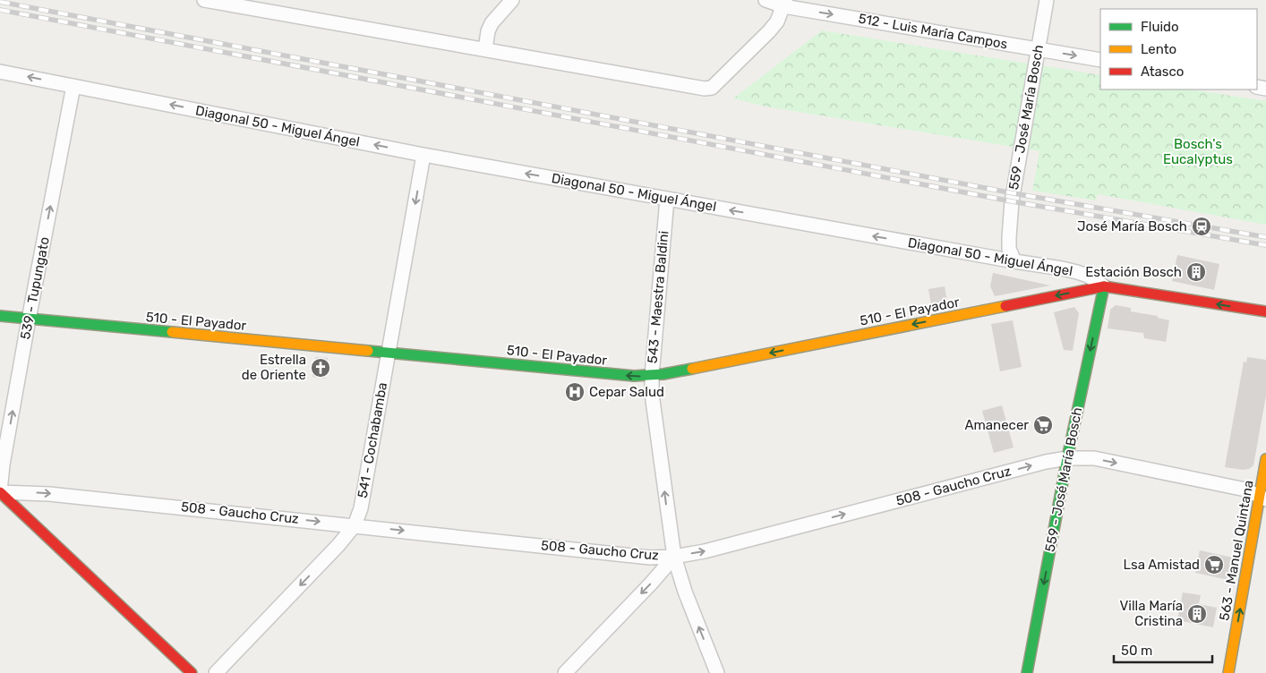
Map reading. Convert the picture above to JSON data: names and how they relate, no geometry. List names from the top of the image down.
{
  "streets": {
    "street": [
      "512 - Luis María Campos",
      "559 - José María Bosch",
      "Diagonal 50 - Miguel Ángel",
      "539 - Tupungato",
      "543 - Maestra Baldini",
      "510 - El Payador",
      "541 - Cochabamba",
      "508 - Gaucho Cruz",
      "563 - Manuel Quintana"
    ]
  },
  "crossings": [
    ["512 - Luis María Campos", "559 - José María Bosch"],
    ["559 - José María Bosch", "Diagonal 50 - Miguel Ángel"],
    ["559 - José María Bosch", "510 - El Payador"],
    ["559 - José María Bosch", "508 - Gaucho Cruz"],
    ["Diagonal 50 - Miguel Ángel", "539 - Tupungato"],
    ["Diagonal 50 - Miguel Ángel", "543 - Maestra Baldini"],
    ["Diagonal 50 - Miguel Ángel", "510 - El Payador"],
    ["Diagonal 50 - Miguel Ángel", "541 - Cochabamba"],
    ["539 - Tupungato", "510 - El Payador"],
    ["539 - Tupungato", "508 - Gaucho Cruz"],
    ["543 - Maestra Baldini", "510 - El Payador"],
    ["543 - Maestra Baldini", "508 - Gaucho Cruz"],
    ["510 - El Payador", "541 - Cochabamba"],
    ["541 - Cochabamba", "508 - Gaucho Cruz"],
    ["508 - Gaucho Cruz", "563 - Manuel Quintana"]
  ],
  "one_way": [
    "512 - Luis María Campos",
    "559 - José María Bosch",
    "Diagonal 50 - Miguel Ángel",
    "539 - Tupungato",
    "543 - Maestra Baldini",
    "510 - El Payador",
    "541 - Cochabamba",
    "508 - Gaucho Cruz",
    "563 - Manuel Quintana"
  ],
  "parks": ["Bosch's Eucalyptus"],
  "places": {
    "station": ["José María Bosch"],
    "building": ["Estación Bosch", "Villa María Cristina"],
    "church": ["Estrella de Oriente"],
    "hospital": ["Cepar Salud"],
    "supermarket": ["Amanecer", "Lsa Amistad"]
  },
  "legend": ["Fluido", "Lento", "Atasco"],
  "scale_bar": "50 m"
}
